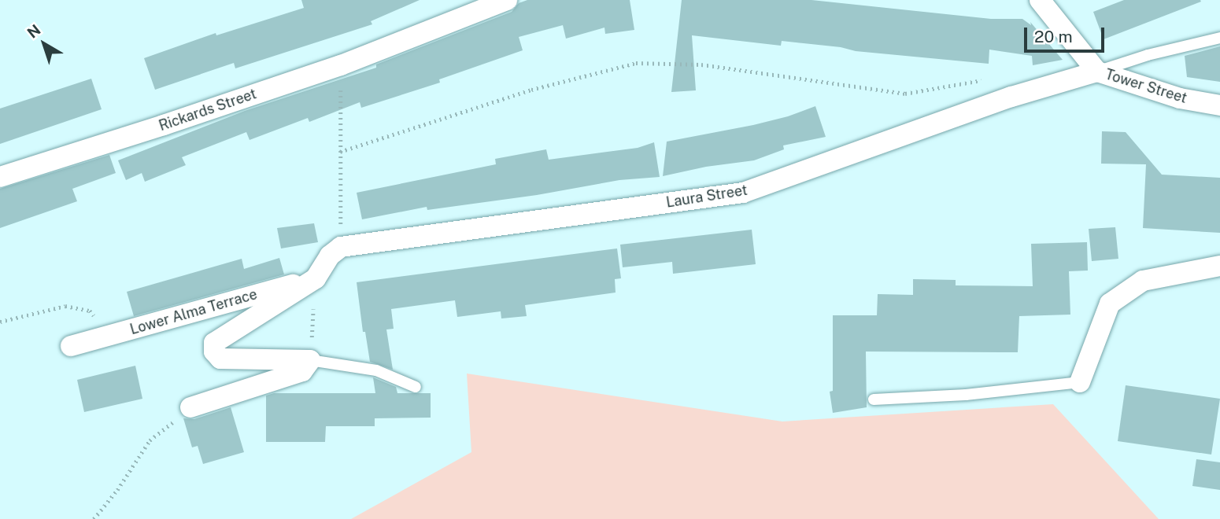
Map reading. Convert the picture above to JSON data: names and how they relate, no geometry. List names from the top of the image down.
{
  "streets": {
    "street": [
      "Tower Street",
      "Rickards Street",
      "Laura Street",
      "Lower Alma Terrace"
    ]
  },
  "crossings": [
    ["Tower Street", "Laura Street"]
  ],
  "scale_bar": "20 m",
  "north": "top left"
}
